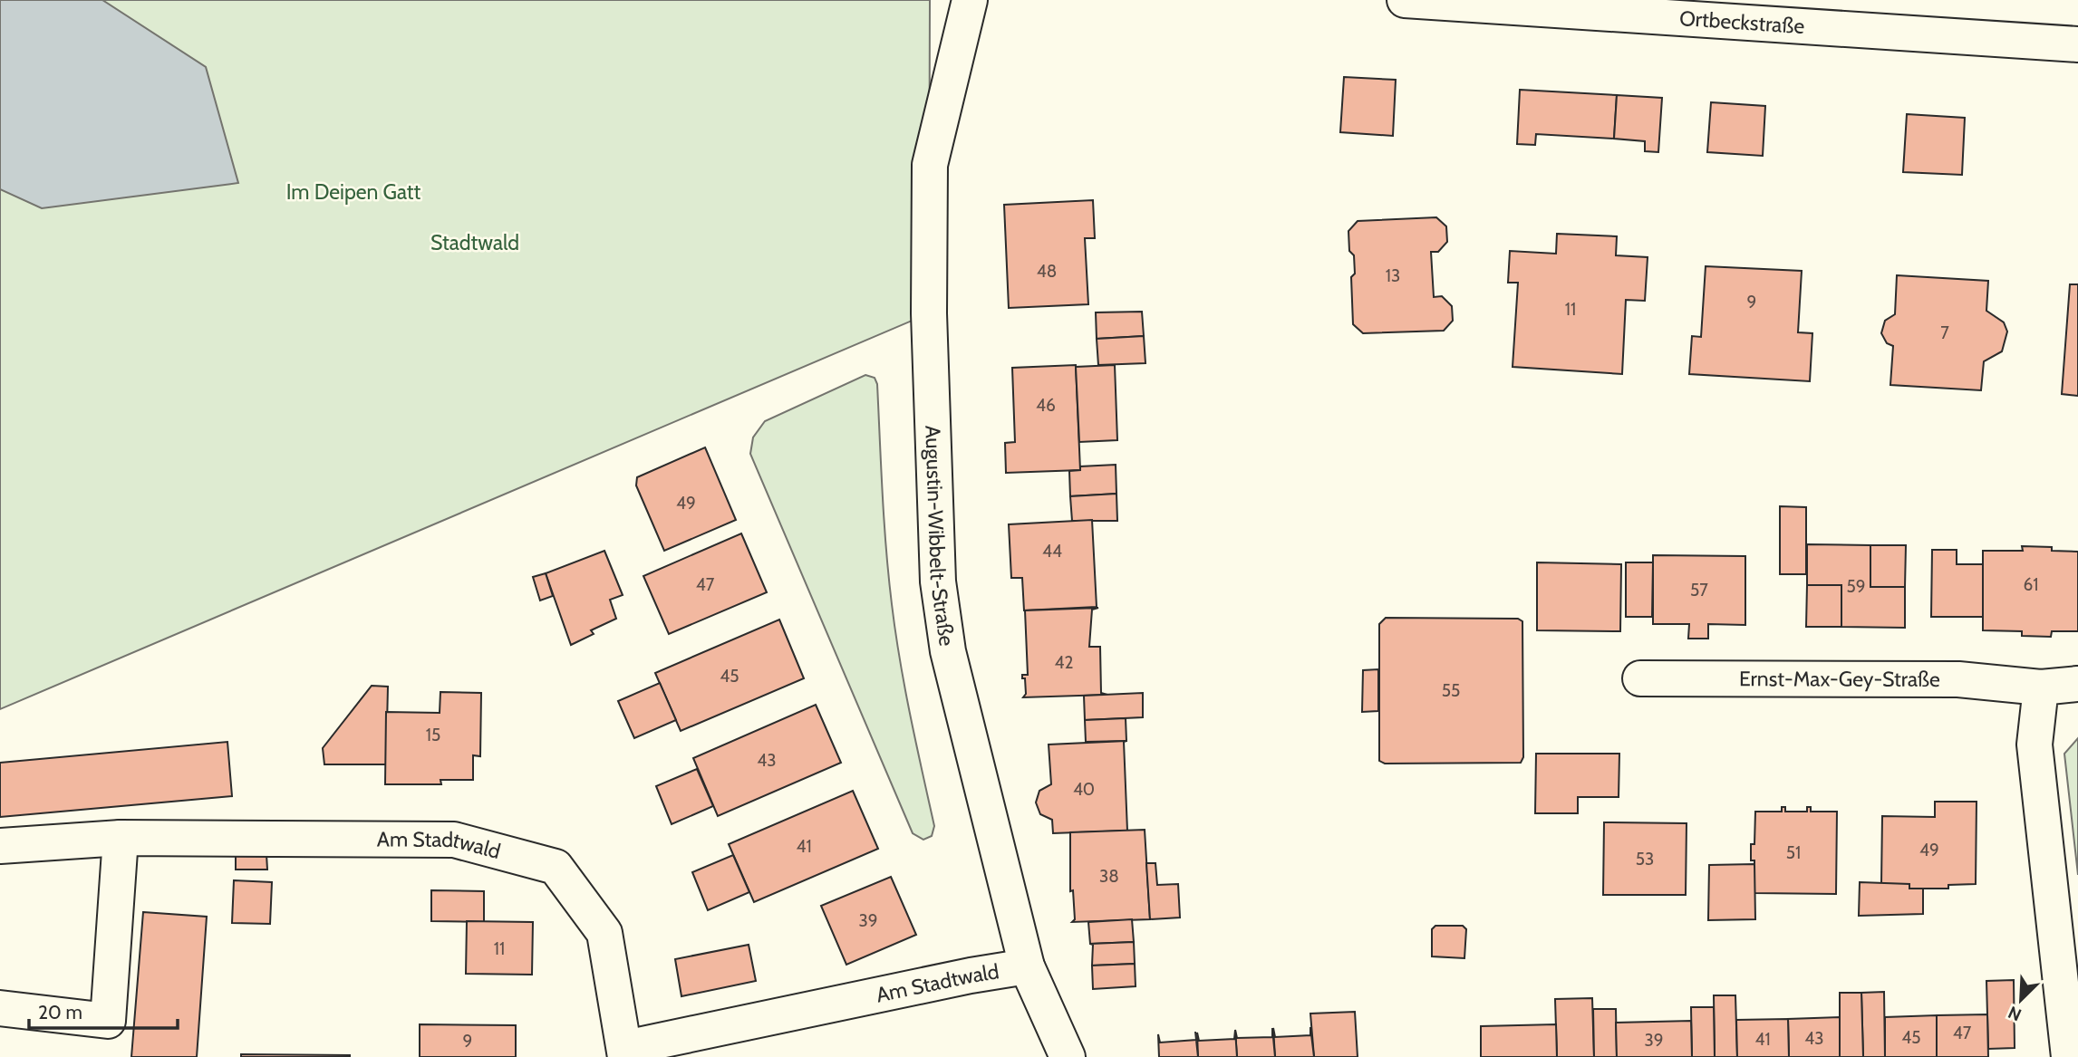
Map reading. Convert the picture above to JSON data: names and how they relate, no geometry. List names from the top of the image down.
{
  "streets": {
    "street": [
      "Ortbeckstraße",
      "Augustin-Wibbelt-Straße",
      "Ernst-Max-Gey-Straße",
      "Am Stadtwald"
    ]
  },
  "crossings": [
    ["Augustin-Wibbelt-Straße", "Am Stadtwald"]
  ],
  "parks": ["Im Deipen Gatt", "Stadtwald"],
  "house_numbers": [
    "48",
    "13",
    "9",
    "11",
    "7",
    "46",
    "49",
    "44",
    "47",
    "61",
    "59",
    "57",
    "42",
    "45",
    "55",
    "15",
    "43",
    "40",
    "41",
    "49",
    "51",
    "53",
    "38",
    "39",
    "11",
    "47",
    "45",
    "43",
    "41",
    "39",
    "9"
  ],
  "scale_bar": "20 m",
  "north": "bottom left"
}
